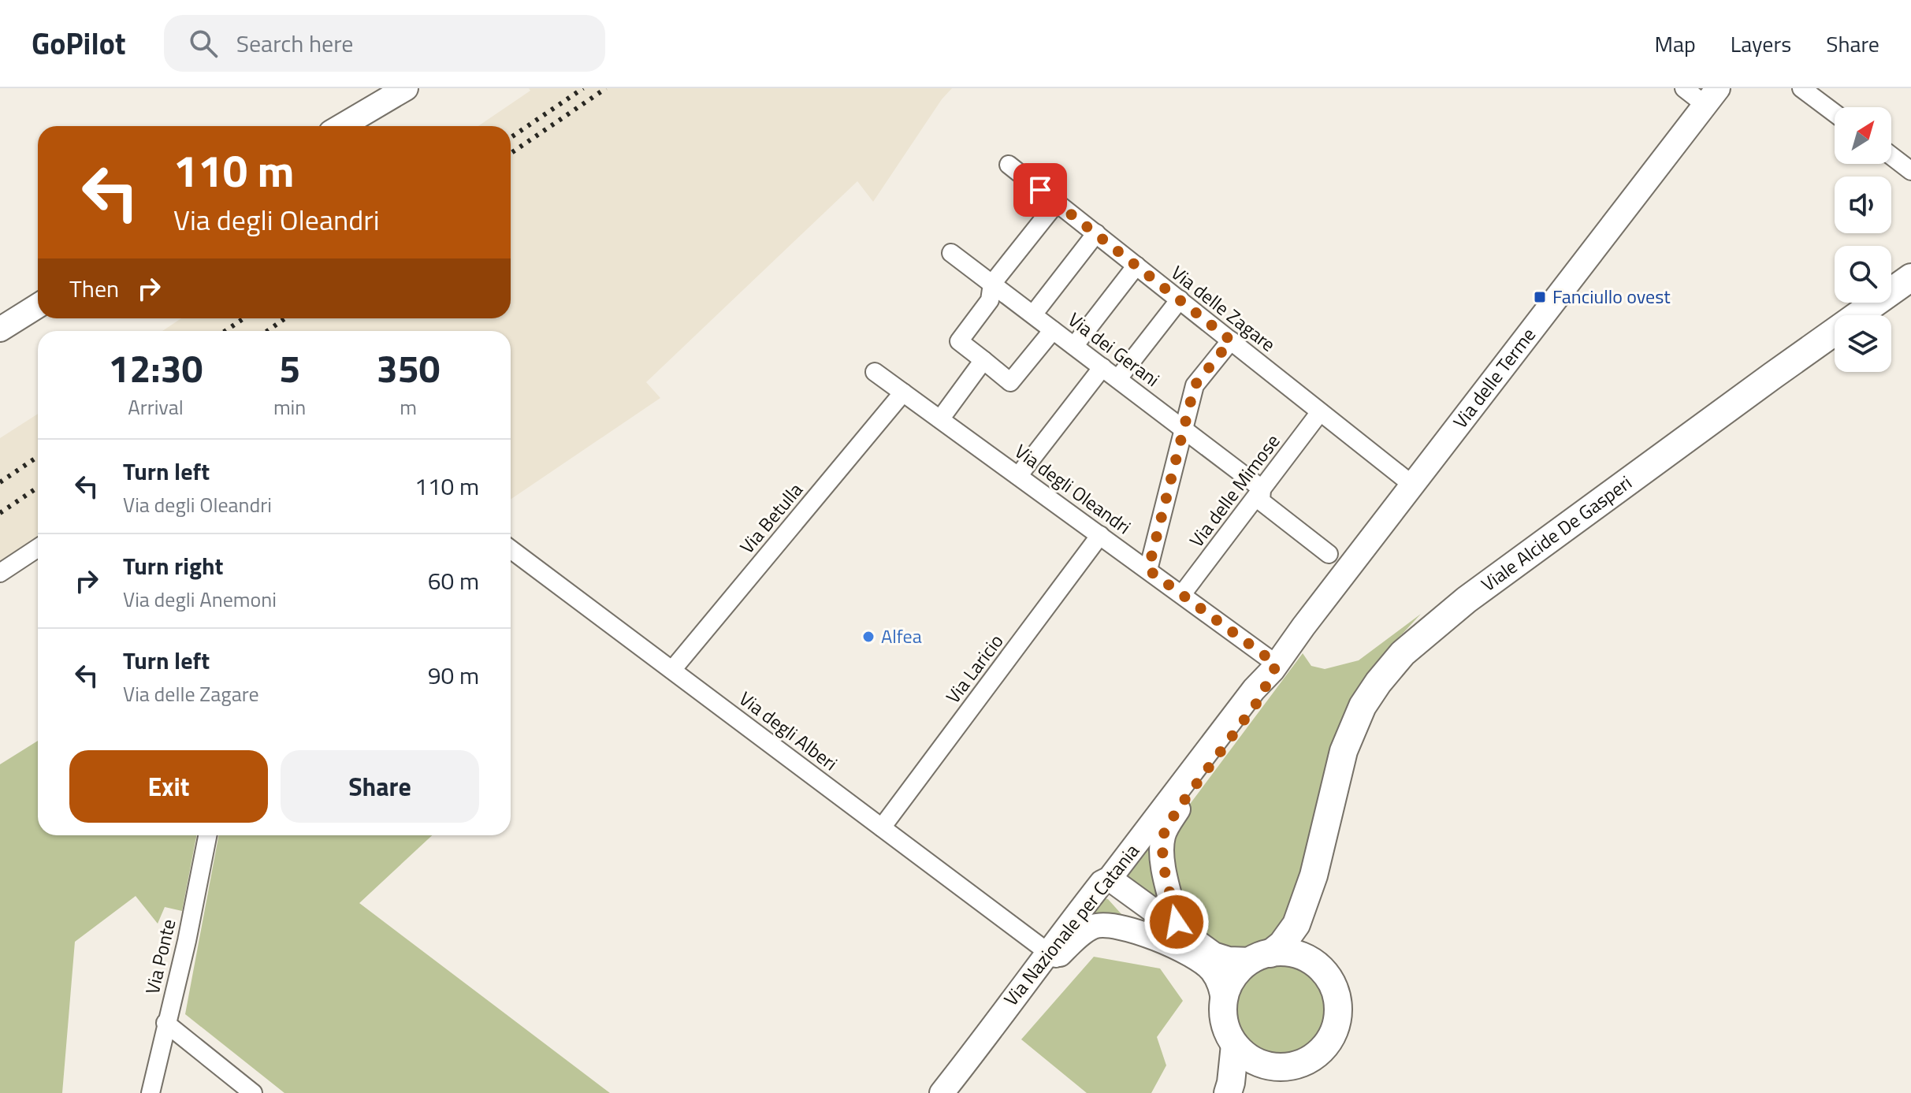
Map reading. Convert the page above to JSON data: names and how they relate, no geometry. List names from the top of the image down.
{
  "streets": {
    "main road": ["Viale Alcide De Gasperi"],
    "street": [
      "Via delle Zagare",
      "Via dei Gerani",
      "Via delle Terme",
      "Via degli Oleandri",
      "Via delle Mimose",
      "Via Betulla",
      "Via Laricio",
      "Via degli Alberi",
      "Via Nazionale per Catania",
      "Via Ponte"
    ]
  },
  "crossings": [
    ["Via delle Zagare", "Via delle Terme"],
    ["Via delle Zagare", "Via delle Mimose"],
    ["Via dei Gerani", "Via delle Mimose"],
    ["Via delle Terme", "Via degli Oleandri"],
    ["Via delle Terme", "Via Nazionale per Catania"],
    ["Via degli Oleandri", "Via delle Mimose"],
    ["Via degli Oleandri", "Via Betulla"],
    ["Via degli Oleandri", "Via Laricio"],
    ["Via degli Oleandri", "Via Nazionale per Catania"],
    ["Via Betulla", "Via degli Alberi"],
    ["Via Laricio", "Via degli Alberi"],
    ["Via degli Alberi", "Via Nazionale per Catania"]
  ],
  "places": {
    "transit": ["Fanciullo ovest"],
    "other": ["Alfea"]
  },
  "north": "top right",
  "page": {
    "header": "GoPilot",
    "search": "Search here",
    "nav": ["Map", "Layers", "Share"],
    "turn": ["110 m", "Via degli Oleandri"],
    "then": "Then",
    "eta": [
      "12:30",
      "Arrival",
      "5",
      "min",
      "350",
      "m"
    ],
    "list": [
      {
        "name": "Turn left",
        "note": "Via degli Oleandri",
        "value": "110 m"
      },
      {
        "name": "Turn right",
        "note": "Via degli Anemoni",
        "value": "60 m"
      },
      {
        "name": "Turn left",
        "note": "Via delle Zagare",
        "value": "90 m"
      }
    ],
    "buttons": ["Exit", "Share"]
  }
}
